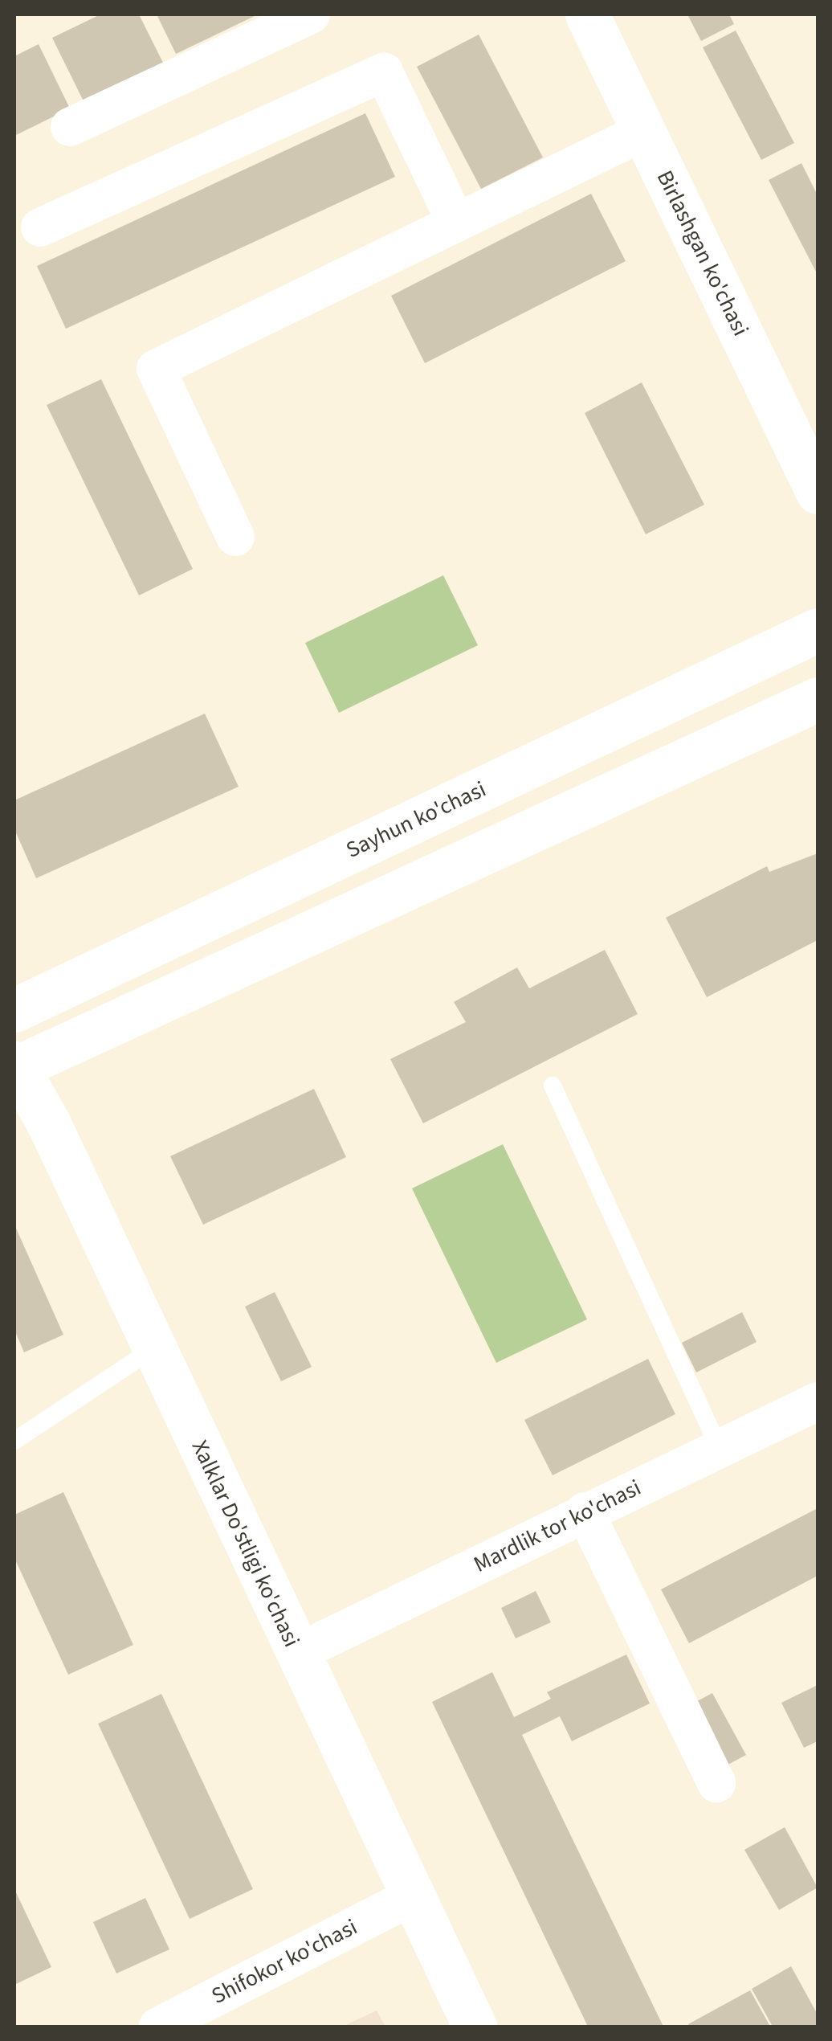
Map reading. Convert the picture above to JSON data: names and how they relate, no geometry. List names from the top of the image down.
{
  "streets": {
    "street": [
      "Birlashgan ko'chasi",
      "Sayhun ko'chasi",
      "Mardlik tor ko'chasi",
      "Xalklar Do'stligi ko'chasi",
      "Shifokor ko'chasi"
    ]
  },
  "crossings": [
    ["Mardlik tor ko'chasi", "Xalklar Do'stligi ko'chasi"],
    ["Xalklar Do'stligi ko'chasi", "Shifokor ko'chasi"]
  ]
}
